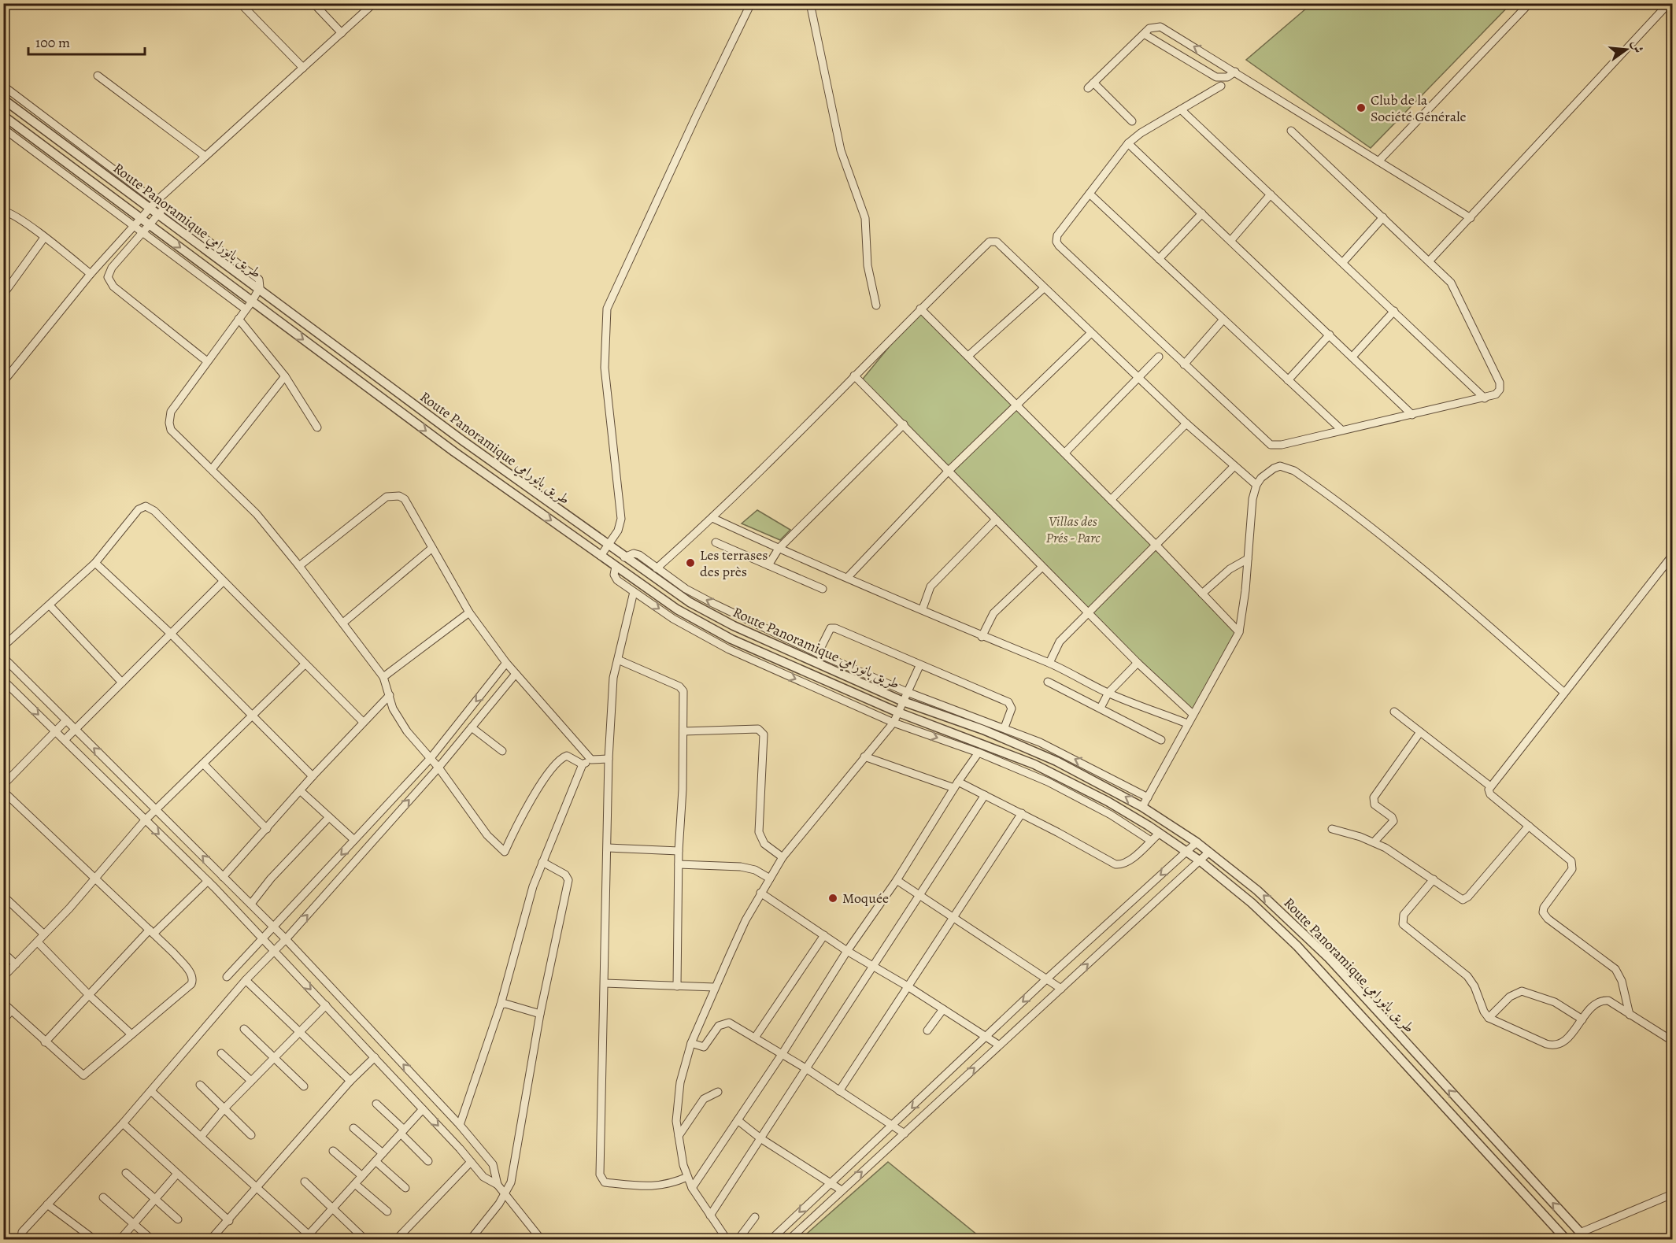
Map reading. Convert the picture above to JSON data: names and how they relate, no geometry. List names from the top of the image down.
{
  "streets": {
    "street": ["Route Panoramique طريق بانورامي"]
  },
  "parks": ["Villas des Prés - Parc"],
  "places": ["Club de la Société Générale", "Les terrases des près", "Moquée"],
  "scale_bar": "100 m",
  "north": "right"
}
